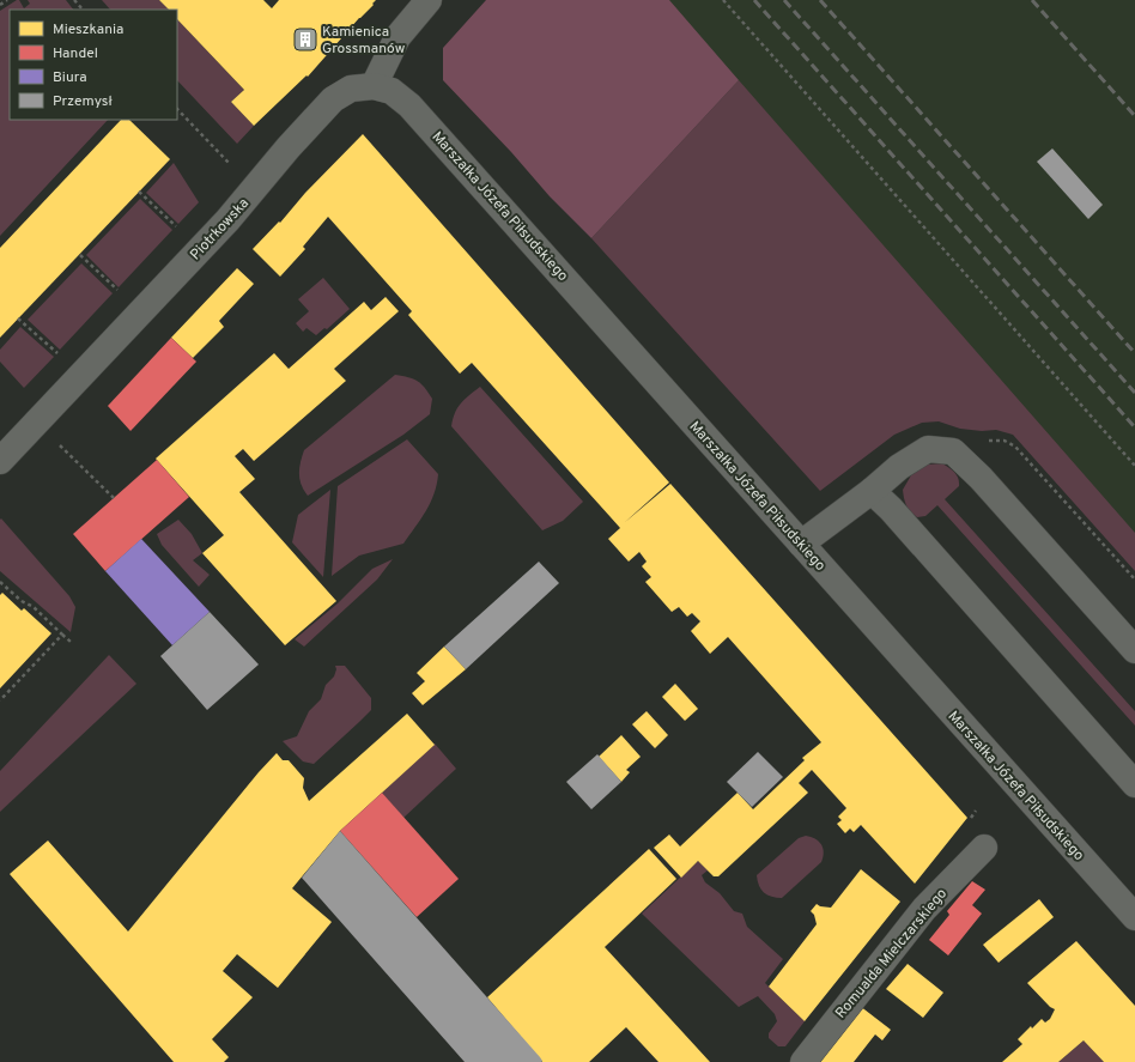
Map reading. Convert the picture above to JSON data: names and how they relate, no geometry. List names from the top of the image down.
{
  "streets": {
    "street": ["Marszałka Józefa Piłsudskiego", "Piotrkowska", "Romualda Mielczarskiego"]
  },
  "crossings": [
    ["Marszałka Józefa Piłsudskiego", "Piotrkowska"]
  ],
  "places": {
    "building": ["Kamienica Grossmanów"]
  },
  "legend": [
    "Mieszkania",
    "Handel",
    "Biura",
    "Przemysł"
  ]
}
